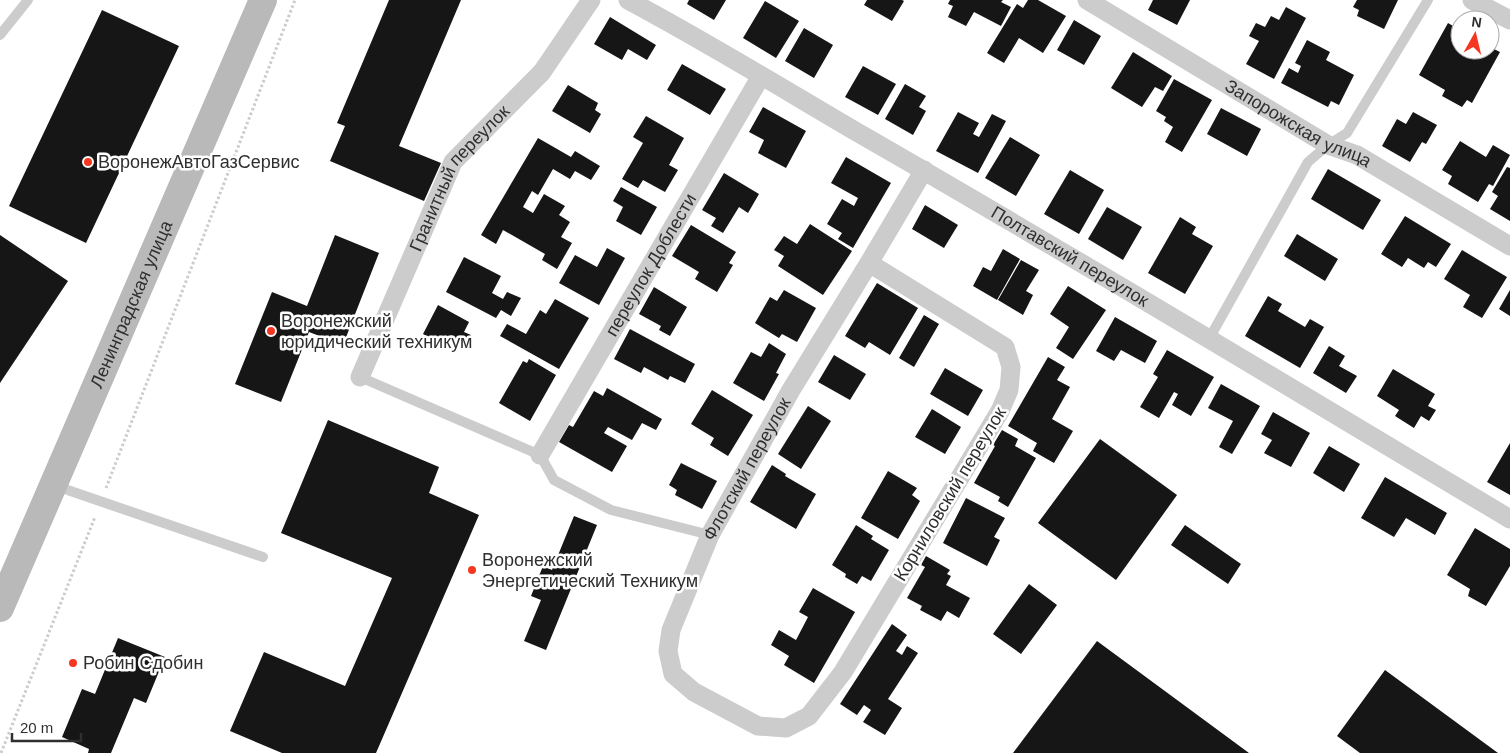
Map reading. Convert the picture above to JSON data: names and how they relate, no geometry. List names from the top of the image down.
{
  "streets": {
    "main road": ["Ленинградская улица"],
    "street": [
      "Запорожская улица",
      "Гранитный переулок",
      "Полтавский переулок",
      "переулок Доблести",
      "Флотский переулок",
      "Корниловский переулок"
    ]
  },
  "crossings": [
    ["Полтавский переулок", "переулок Доблести"],
    ["Полтавский переулок", "Флотский переулок"],
    ["Флотский переулок", "Корниловский переулок"]
  ],
  "places": [
    "ВоронежАвтоГазСервис",
    "Воронежский юридический техникум",
    "Воронежский Энергетический Техникум",
    "Робин Сдобин"
  ],
  "scale_bar": "20 m",
  "north": "top"
}
